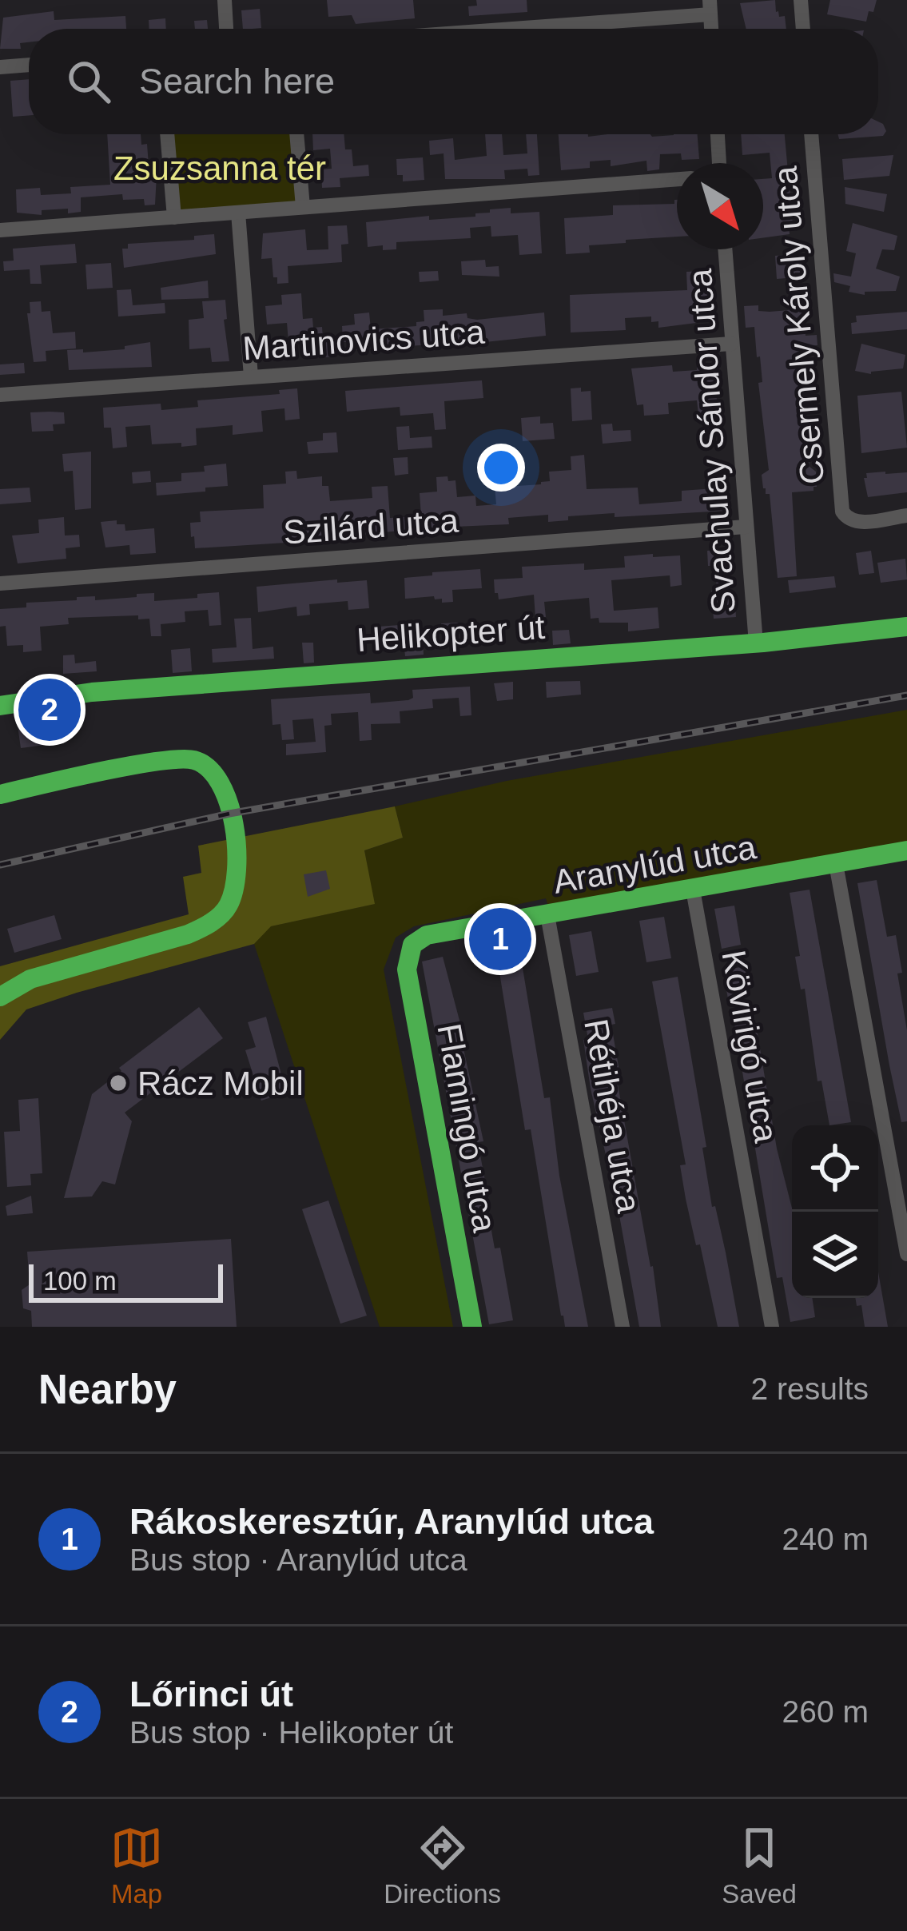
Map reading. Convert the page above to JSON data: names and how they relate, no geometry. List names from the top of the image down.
{
  "streets": {
    "street": [
      "Csermely Károly utca",
      "Martinovics utca",
      "Svachulay Sándor utca",
      "Szilárd utca",
      "Helikopter út",
      "Aranylúd utca",
      "Kövirigó utca",
      "Rétihéja utca",
      "Flamingó utca"
    ]
  },
  "crossings": [
    ["Martinovics utca", "Svachulay Sándor utca"],
    ["Svachulay Sándor utca", "Szilárd utca"],
    ["Svachulay Sándor utca", "Helikopter út"],
    ["Aranylúd utca", "Kövirigó utca"],
    ["Aranylúd utca", "Rétihéja utca"],
    ["Aranylúd utca", "Flamingó utca"]
  ],
  "parks": ["Zsuzsanna tér"],
  "places": ["Rácz Mobil"],
  "scale_bar": "100 m",
  "north": "bottom right",
  "page": {
    "search": "Search here",
    "pins": ["2", "1"],
    "scale": "100 m",
    "heading": ["Nearby", "2 results"],
    "list": [
      {
        "mark": "1",
        "name": "Rákoskeresztúr, Aranylúd utca",
        "note": "Bus stop · Aranylúd utca",
        "value": "240 m"
      },
      {
        "mark": "2",
        "name": "Lőrinci út",
        "note": "Bus stop · Helikopter út",
        "value": "260 m"
      }
    ],
    "nav": ["Map", "Directions", "Saved"]
  }
}
